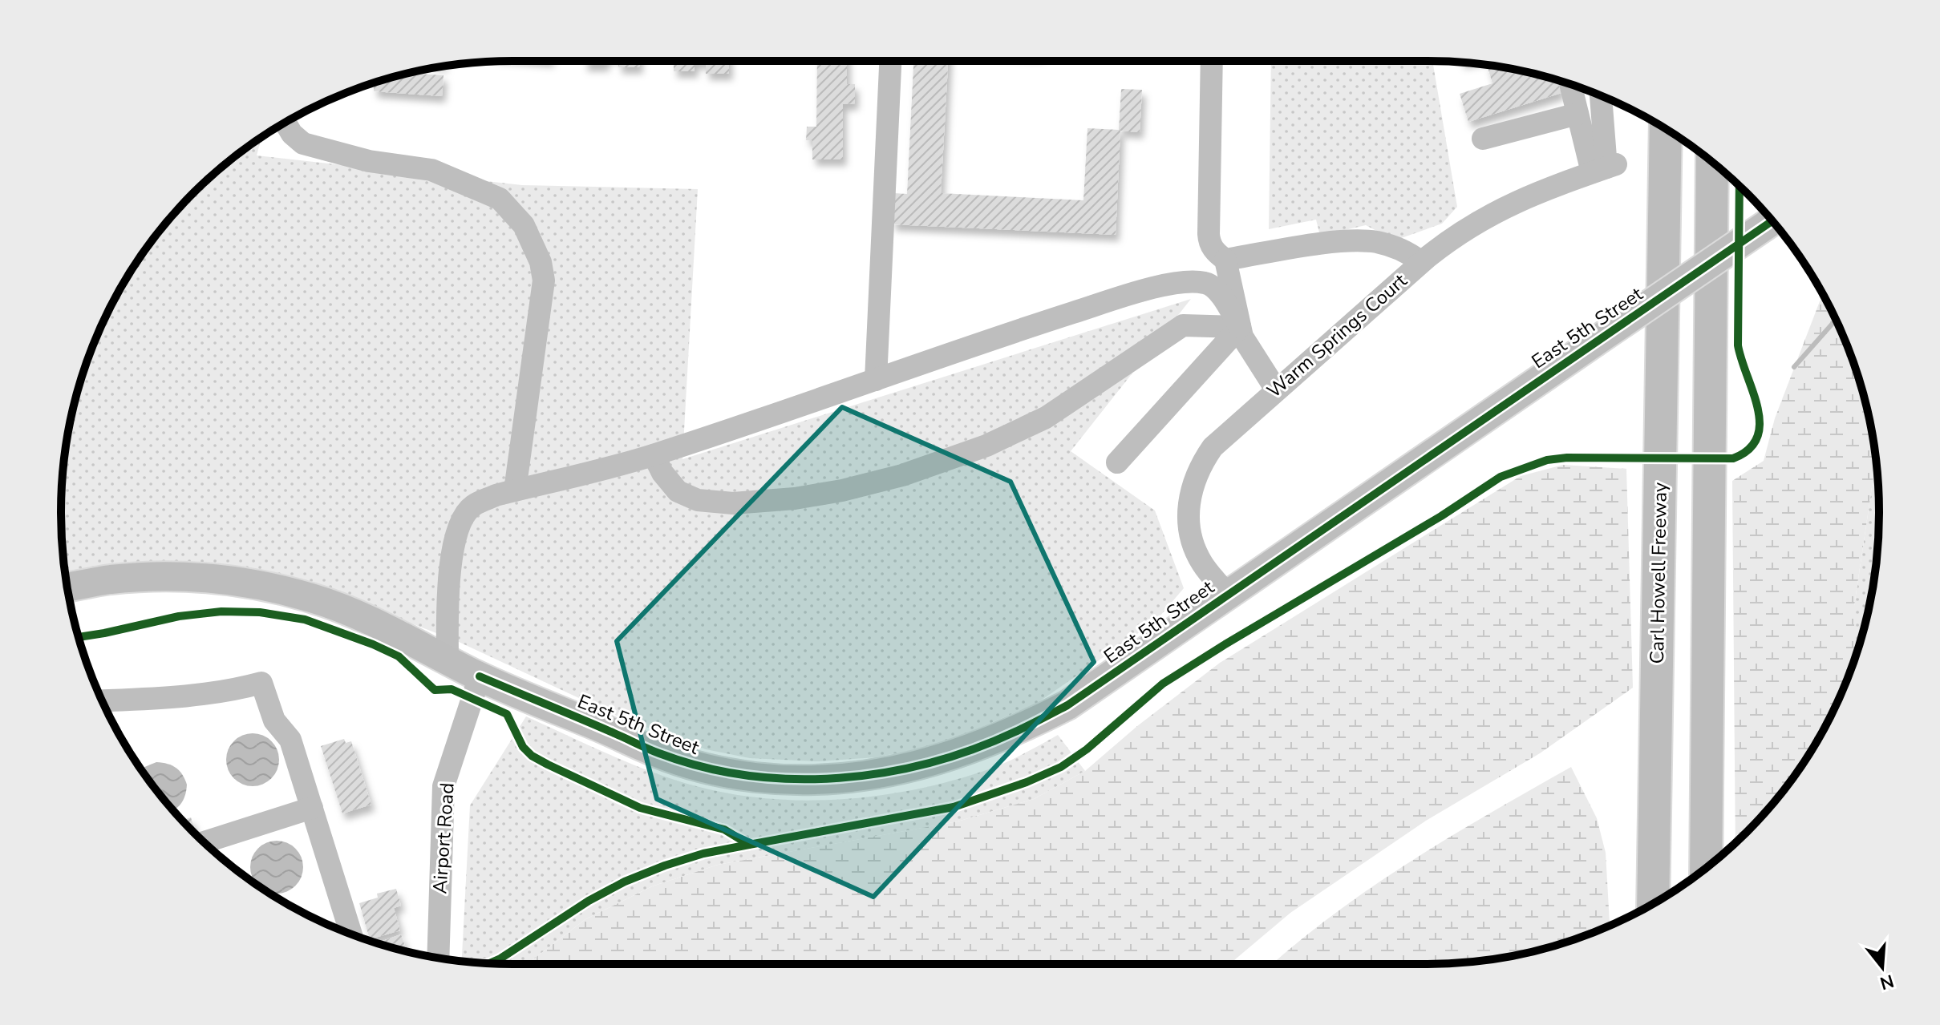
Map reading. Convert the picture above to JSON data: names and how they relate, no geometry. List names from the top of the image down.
{
  "streets": {
    "highway": ["Carl Howell Freeway"],
    "main road": ["East 5th Street"],
    "street": ["Warm Springs Court", "Airport Road"]
  },
  "crossings": [
    ["East 5th Street", "Warm Springs Court"],
    ["East 5th Street", "Airport Road"]
  ],
  "north": "bottom"
}
